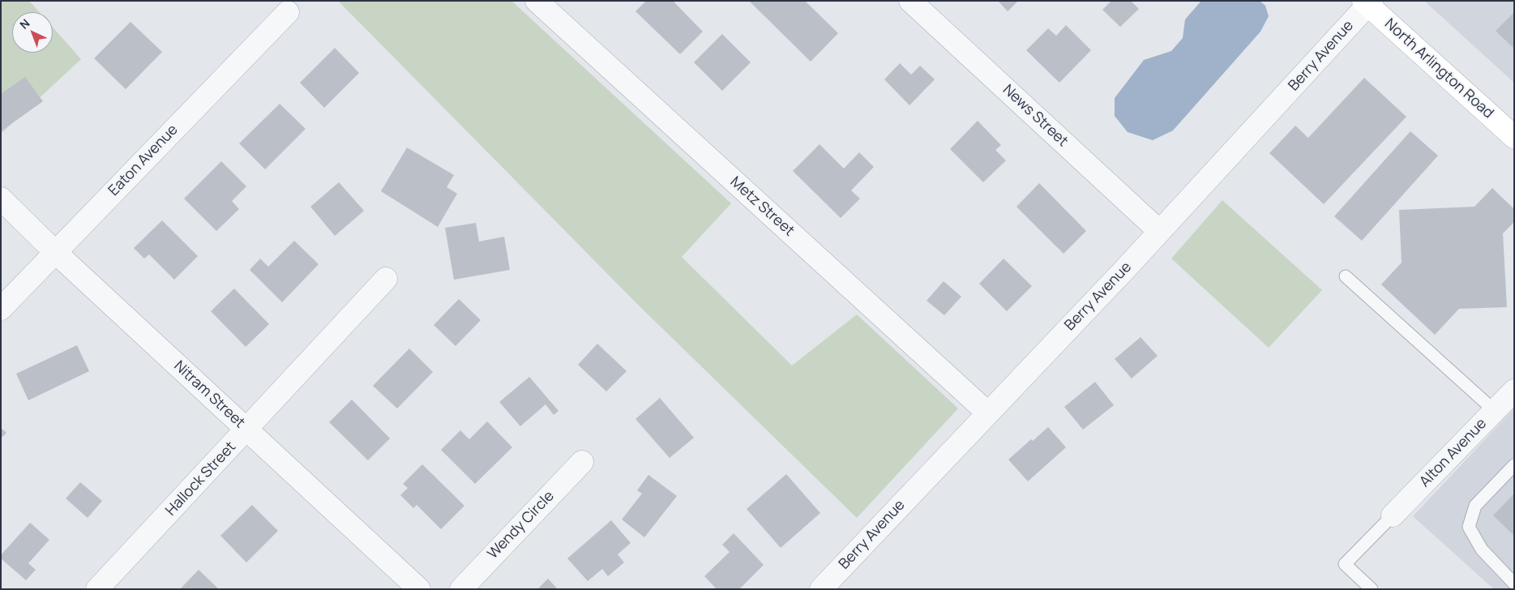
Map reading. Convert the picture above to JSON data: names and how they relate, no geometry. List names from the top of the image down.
{
  "streets": {
    "main road": ["North Arlington Road"],
    "street": [
      "Berry Avenue",
      "News Street",
      "Eaton Avenue",
      "Metz Street",
      "Nitram Street",
      "Alton Avenue",
      "Hallock Street",
      "Wendy Circle"
    ]
  },
  "crossings": [
    ["Berry Avenue", "North Arlington Road"],
    ["Berry Avenue", "News Street"],
    ["Berry Avenue", "Metz Street"],
    ["Eaton Avenue", "Nitram Street"],
    ["Nitram Street", "Hallock Street"]
  ],
  "north": "top left"
}
